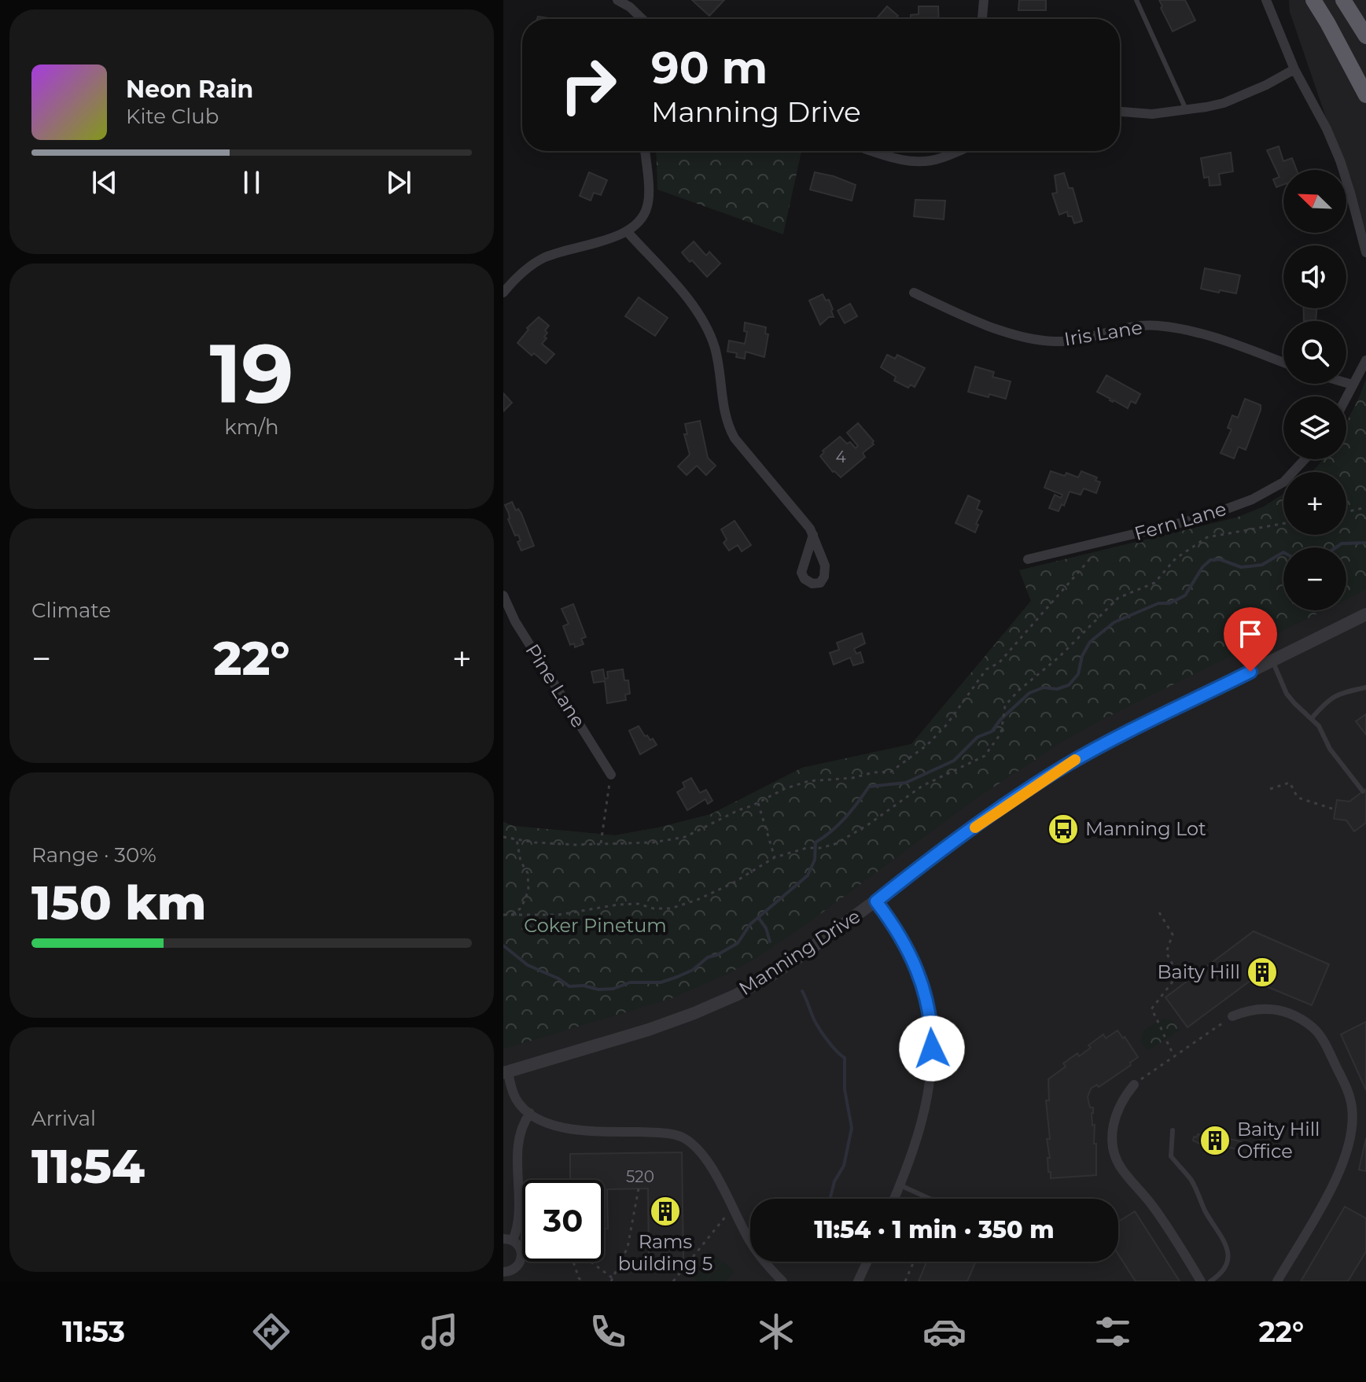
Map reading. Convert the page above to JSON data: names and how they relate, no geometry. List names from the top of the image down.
{
  "streets": {
    "street": [
      "Iris Lane",
      "Fern Lane",
      "Pine Lane",
      "Manning Drive"
    ]
  },
  "parks": ["Coker Pinetum"],
  "places": {
    "bus stop": ["Manning Lot"],
    "building": ["Baity Hill", "Baity Hill Office", "Rams building 5"]
  },
  "house_numbers": ["4", "520"],
  "north": "top left",
  "page": {
    "turn": ["90 m", "Manning Drive"],
    "song": ["Neon Rain", "Kite Club"],
    "map_buttons": ["+", "−"],
    "tile": [
      ["19", "km/h"],
      "Climate",
      ["Range · 30%", "150 km"],
      ["Arrival", "11:54"]
    ],
    "heat": ["−", "22°", "+"],
    "limit": "30",
    "trip": "11:54 · 1 min · 350 m",
    "tabs": ["11:53", "22°"]
  }
}
